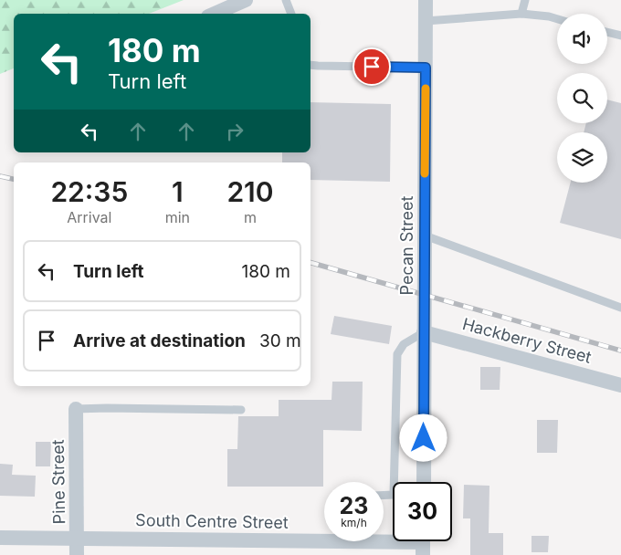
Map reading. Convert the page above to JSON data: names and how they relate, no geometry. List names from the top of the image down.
{
  "streets": {
    "street": [
      "Pecan Street",
      "Hackberry Street",
      "Pine Street",
      "South Centre Street"
    ]
  },
  "crossings": [
    ["Pecan Street", "Hackberry Street"],
    ["Pine Street", "South Centre Street"]
  ],
  "page": {
    "turn": ["180 m", "Turn left"],
    "eta": [
      "22:35",
      "Arrival",
      "1",
      "min",
      "210",
      "m"
    ],
    "list": [
      {
        "name": "Turn left",
        "value": "180 m"
      },
      {
        "name": "Arrive at destination",
        "value": "30 m"
      }
    ],
    "speed": "23 km/h",
    "limit": "30"
  }
}
